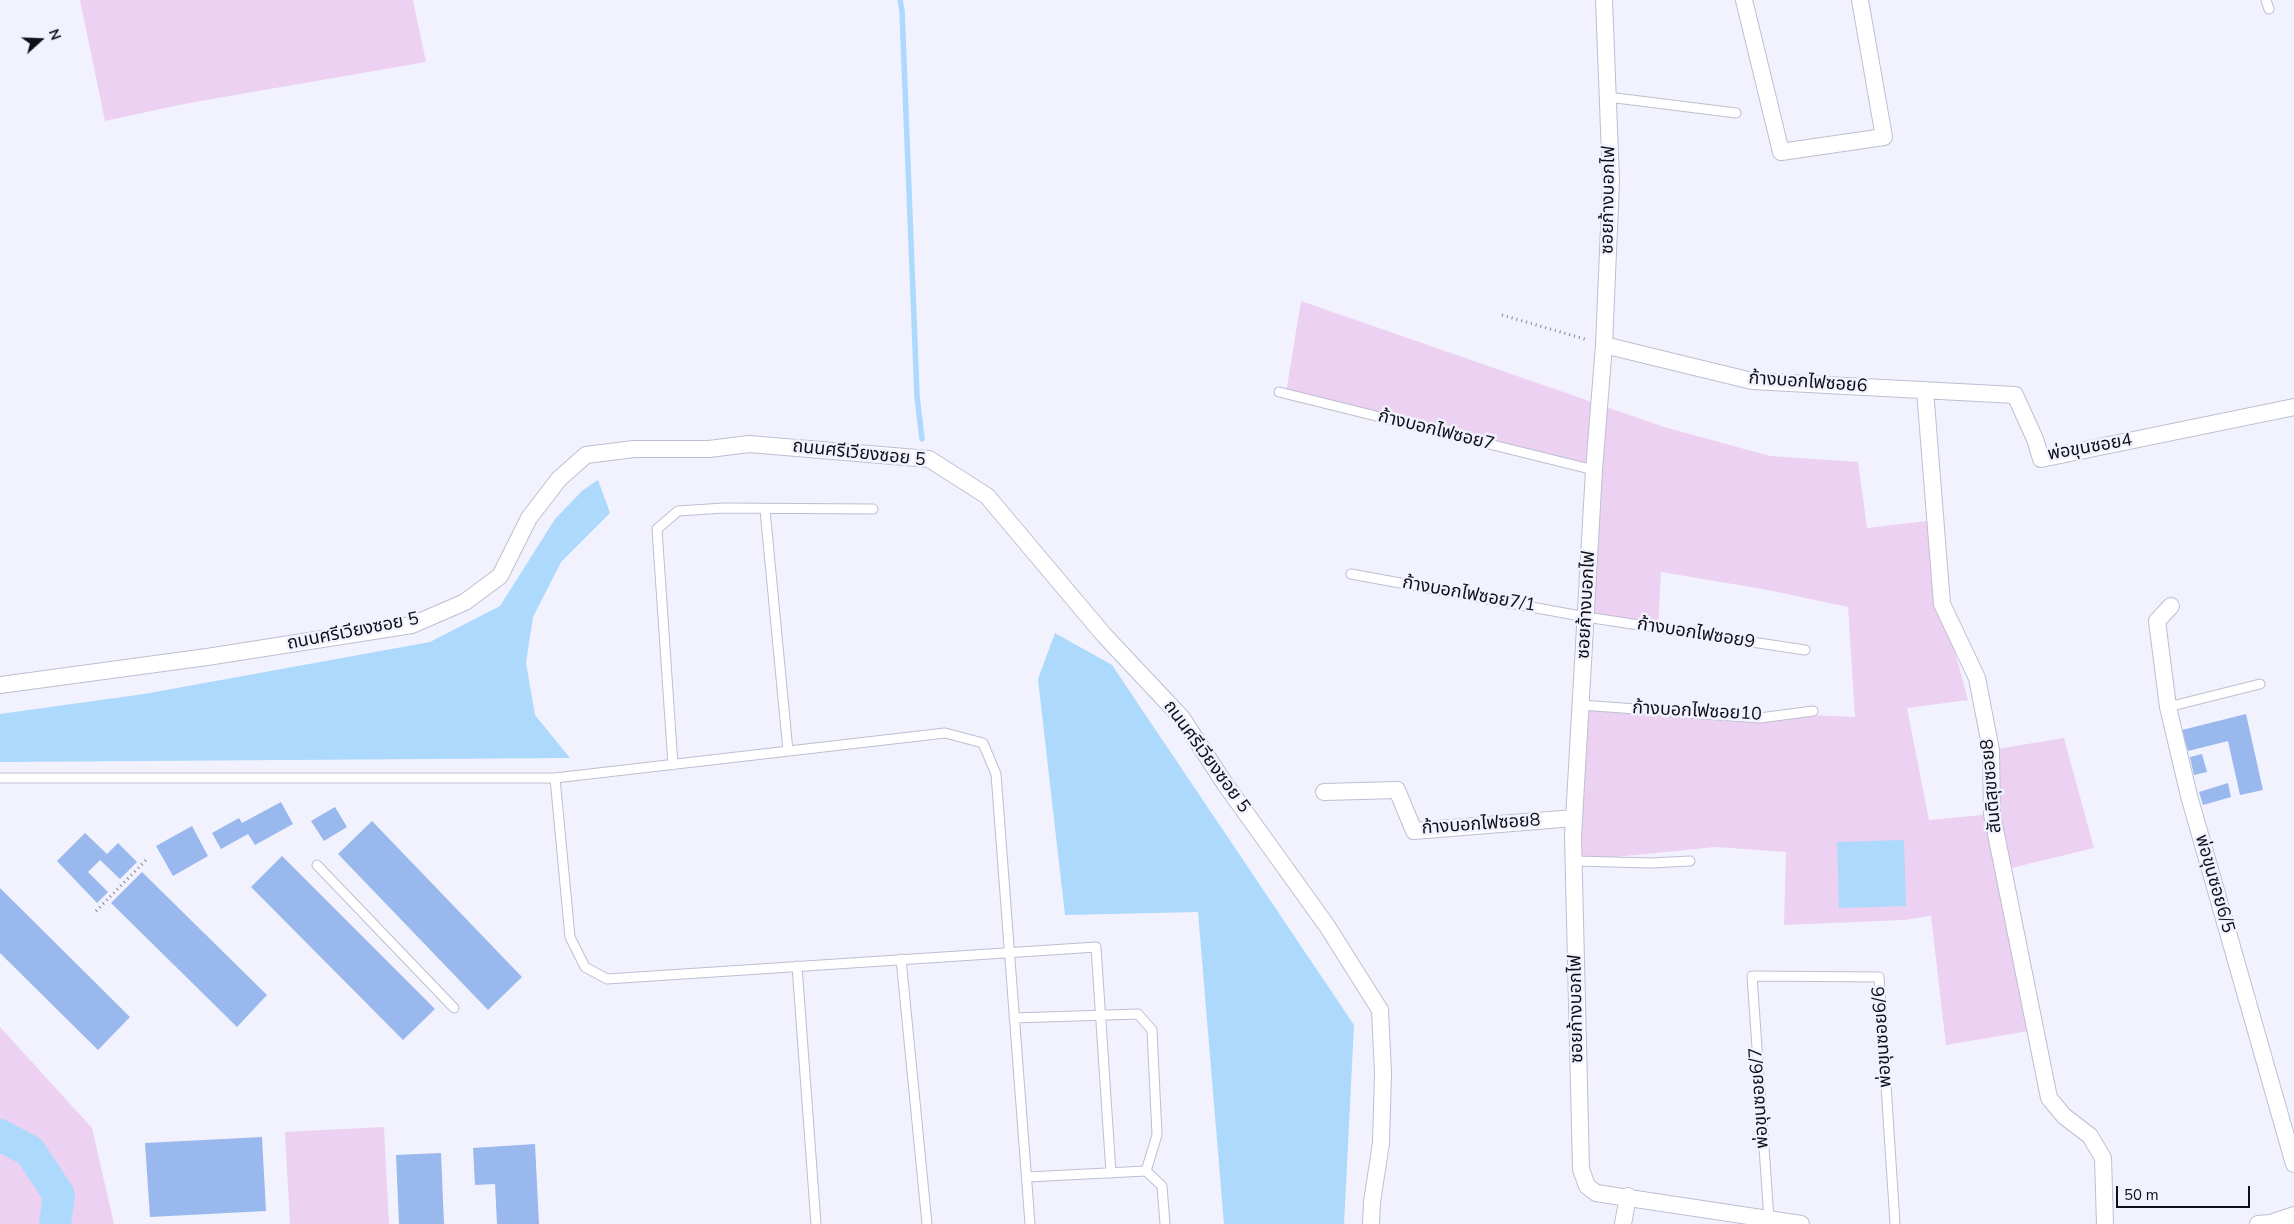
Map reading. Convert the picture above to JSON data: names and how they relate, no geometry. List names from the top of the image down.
{
  "streets": {
    "street": [
      "ซอยก้างบอกไฟ",
      "ก้างบอกไฟซอย6",
      "พ่อขุนซอย4",
      "ถนนศรีเวียงซอย 5",
      "สันติสุขซอย8",
      "ก้างบอกไฟซอย8",
      "พ่อขุนซอย6/5"
    ],
    "lane": [
      "ก้างบอกไฟซอย7",
      "ก้างบอกไฟซอย7/1",
      "ก้างบอกไฟซอย9",
      "ก้างบอกไฟซอย10",
      "พ่อขุนซอย6/6",
      "พ่อขุนซอย6/7"
    ]
  },
  "crossings": [
    ["ซอยก้างบอกไฟ", "ก้างบอกไฟซอย6"],
    ["ซอยก้างบอกไฟ", "ก้างบอกไฟซอย7"],
    ["ซอยก้างบอกไฟ", "ก้างบอกไฟซอย7/1"],
    ["ซอยก้างบอกไฟ", "ก้างบอกไฟซอย9"],
    ["ซอยก้างบอกไฟ", "ก้างบอกไฟซอย10"],
    ["ซอยก้างบอกไฟ", "ก้างบอกไฟซอย8"],
    ["ก้างบอกไฟซอย6", "พ่อขุนซอย4"],
    ["ก้างบอกไฟซอย6", "สันติสุขซอย8"],
    ["พ่อขุนซอย4", "สันติสุขซอย8"],
    ["ก้างบอกไฟซอย7/1", "ก้างบอกไฟซอย9"],
    ["พ่อขุนซอย6/6", "พ่อขุนซอย6/7"]
  ],
  "scale_bar": "50 m",
  "north": "right"
}
